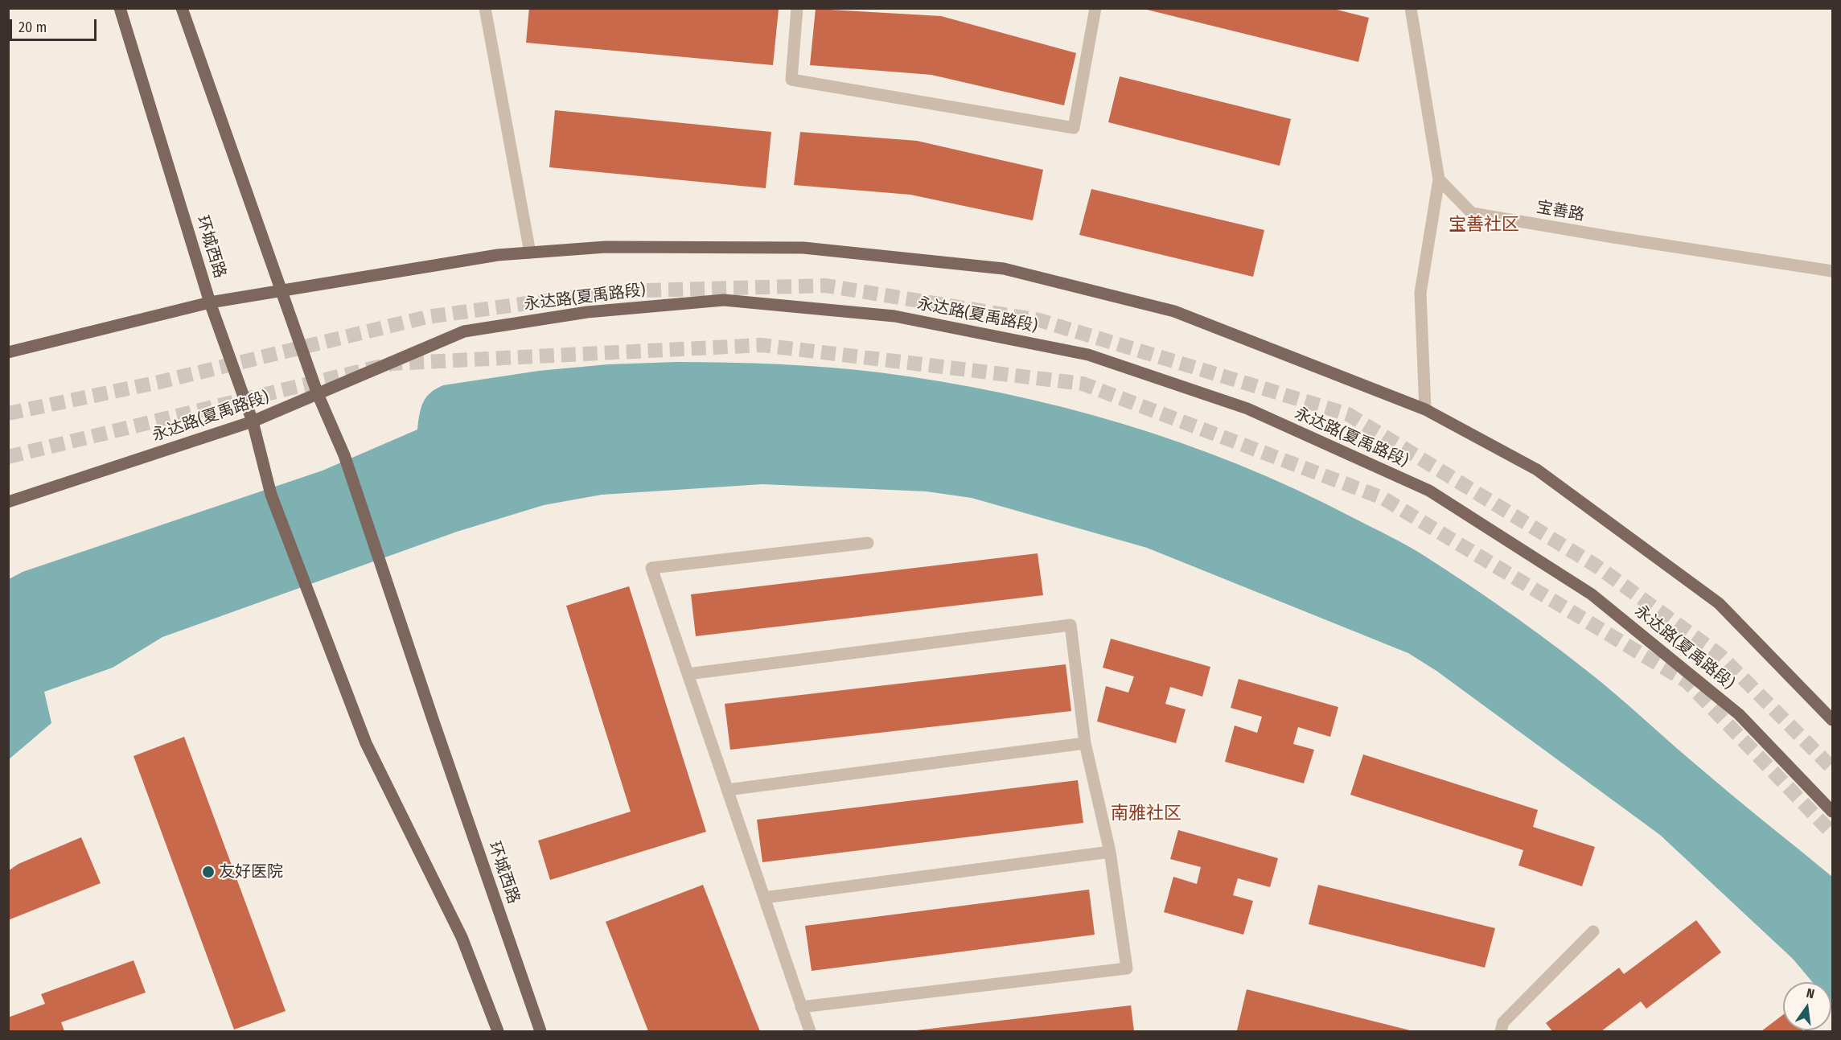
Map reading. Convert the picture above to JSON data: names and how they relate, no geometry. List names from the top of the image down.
{
  "streets": {
    "main road": ["环城西路", "永达路(夏禹路段)"],
    "street": ["宝善路"]
  },
  "crossings": [
    ["环城西路", "永达路(夏禹路段)"]
  ],
  "districts": ["宝善社区", "南雅社区"],
  "places": ["友好医院"],
  "scale_bar": "20 m",
  "north": "top"
}
